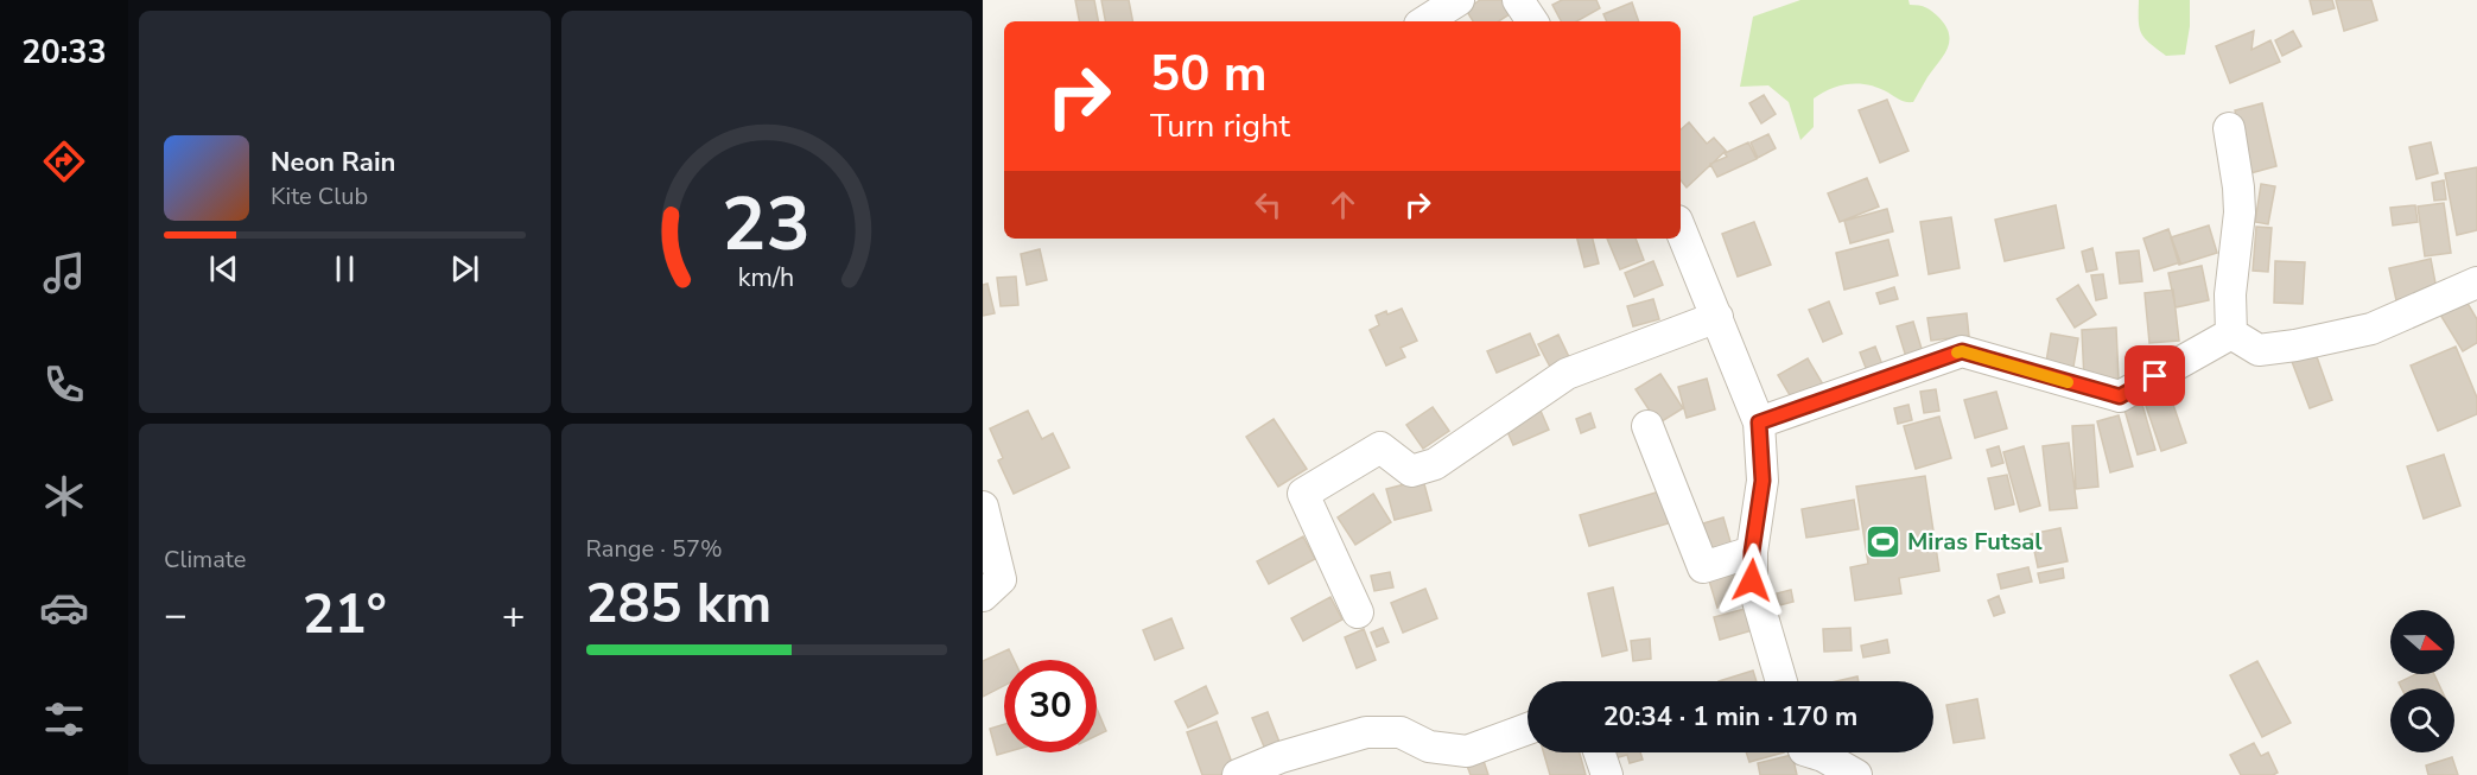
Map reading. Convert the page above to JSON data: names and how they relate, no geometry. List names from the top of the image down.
{
  "places": {
    "sports": ["Miras Futsal"]
  },
  "north": "right",
  "page": {
    "tabs": "20:33",
    "turn": ["50 m", "Turn right"],
    "song": ["Neon Rain", "Kite Club"],
    "tile": [
      "Climate",
      ["Range · 57%", "285 km"]
    ],
    "heat": ["−", "21°", "+"],
    "limit": "30",
    "trip": "20:34 · 1 min · 170 m",
    "gauge": ["23", "km/h"]
  }
}
